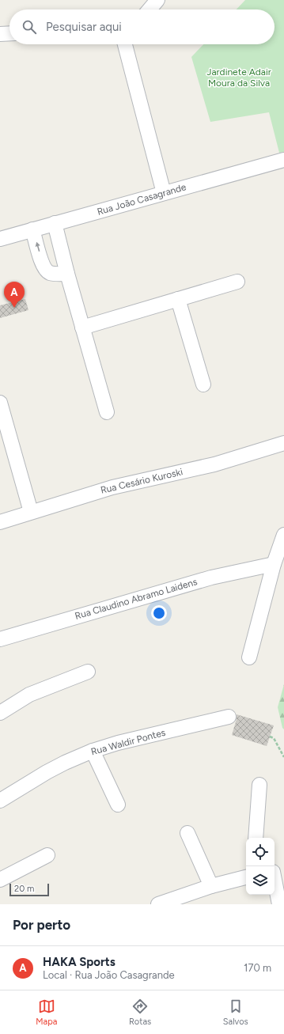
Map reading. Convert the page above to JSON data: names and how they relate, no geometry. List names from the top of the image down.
{
  "streets": {
    "street": [
      "Rua João Casagrande",
      "Rua Cesário Kuroski",
      "Rua Claudino Abramo Laidens",
      "Rua Waldir Pontes"
    ]
  },
  "parks": ["Jardinete Adair Moura da Silva"],
  "scale_bar": "20 m",
  "page": {
    "search": "Pesquisar aqui",
    "pins": "A",
    "scale": "20 m",
    "heading": "Por perto",
    "list": [
      {
        "mark": "A",
        "name": "HAKA Sports",
        "note": "Local · Rua João Casagrande",
        "value": "170 m"
      }
    ],
    "nav": ["Mapa", "Rotas", "Salvos"]
  }
}
